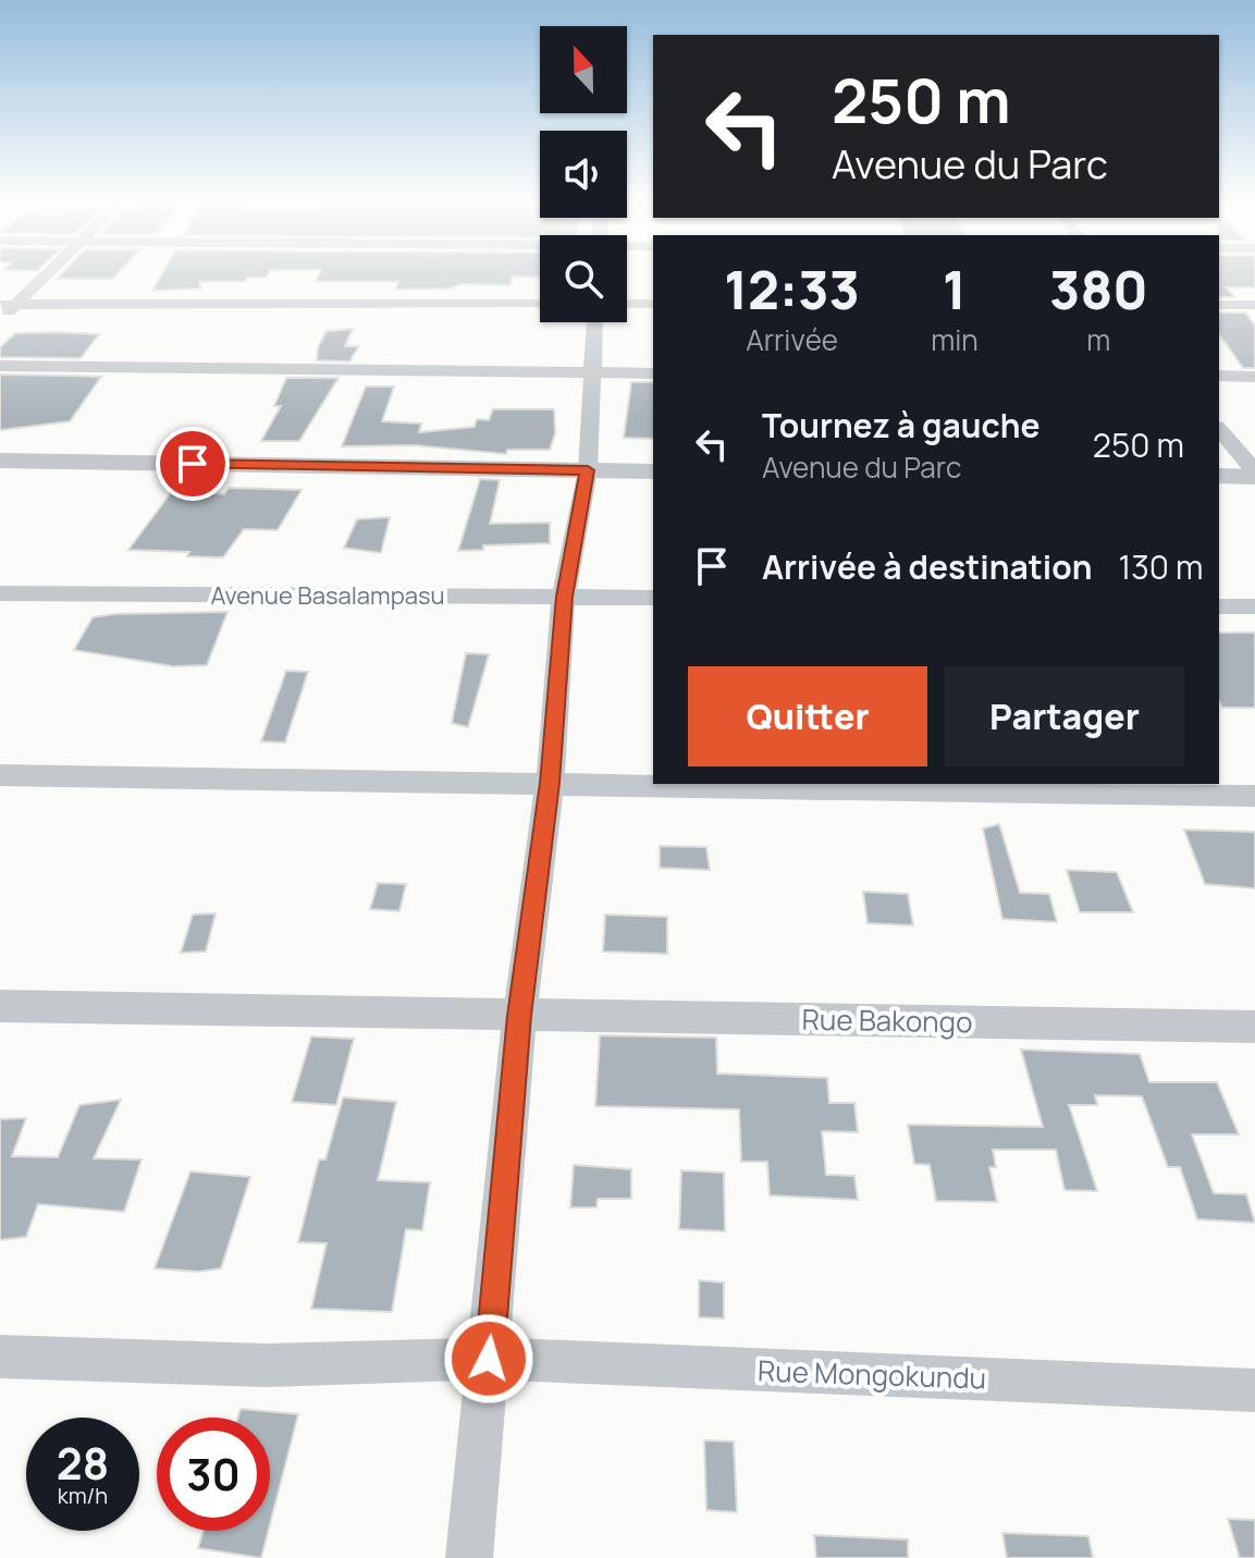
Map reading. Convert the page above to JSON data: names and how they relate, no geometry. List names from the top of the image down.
{
  "streets": {
    "street": ["Avenue Basalampasu", "Rue Bakongo", "Rue Mongokundu"]
  },
  "north": "top",
  "page": {
    "turn": ["250 m", "Avenue du Parc"],
    "eta": [
      "12:33",
      "Arrivée",
      "1",
      "min",
      "380",
      "m"
    ],
    "list": [
      {
        "name": "Tournez à gauche",
        "note": "Avenue du Parc",
        "value": "250 m"
      },
      {
        "name": "Arrivée à destination",
        "value": "130 m"
      }
    ],
    "buttons": ["Quitter", "Partager"],
    "speed": "28 km/h",
    "limit": "30"
  }
}
